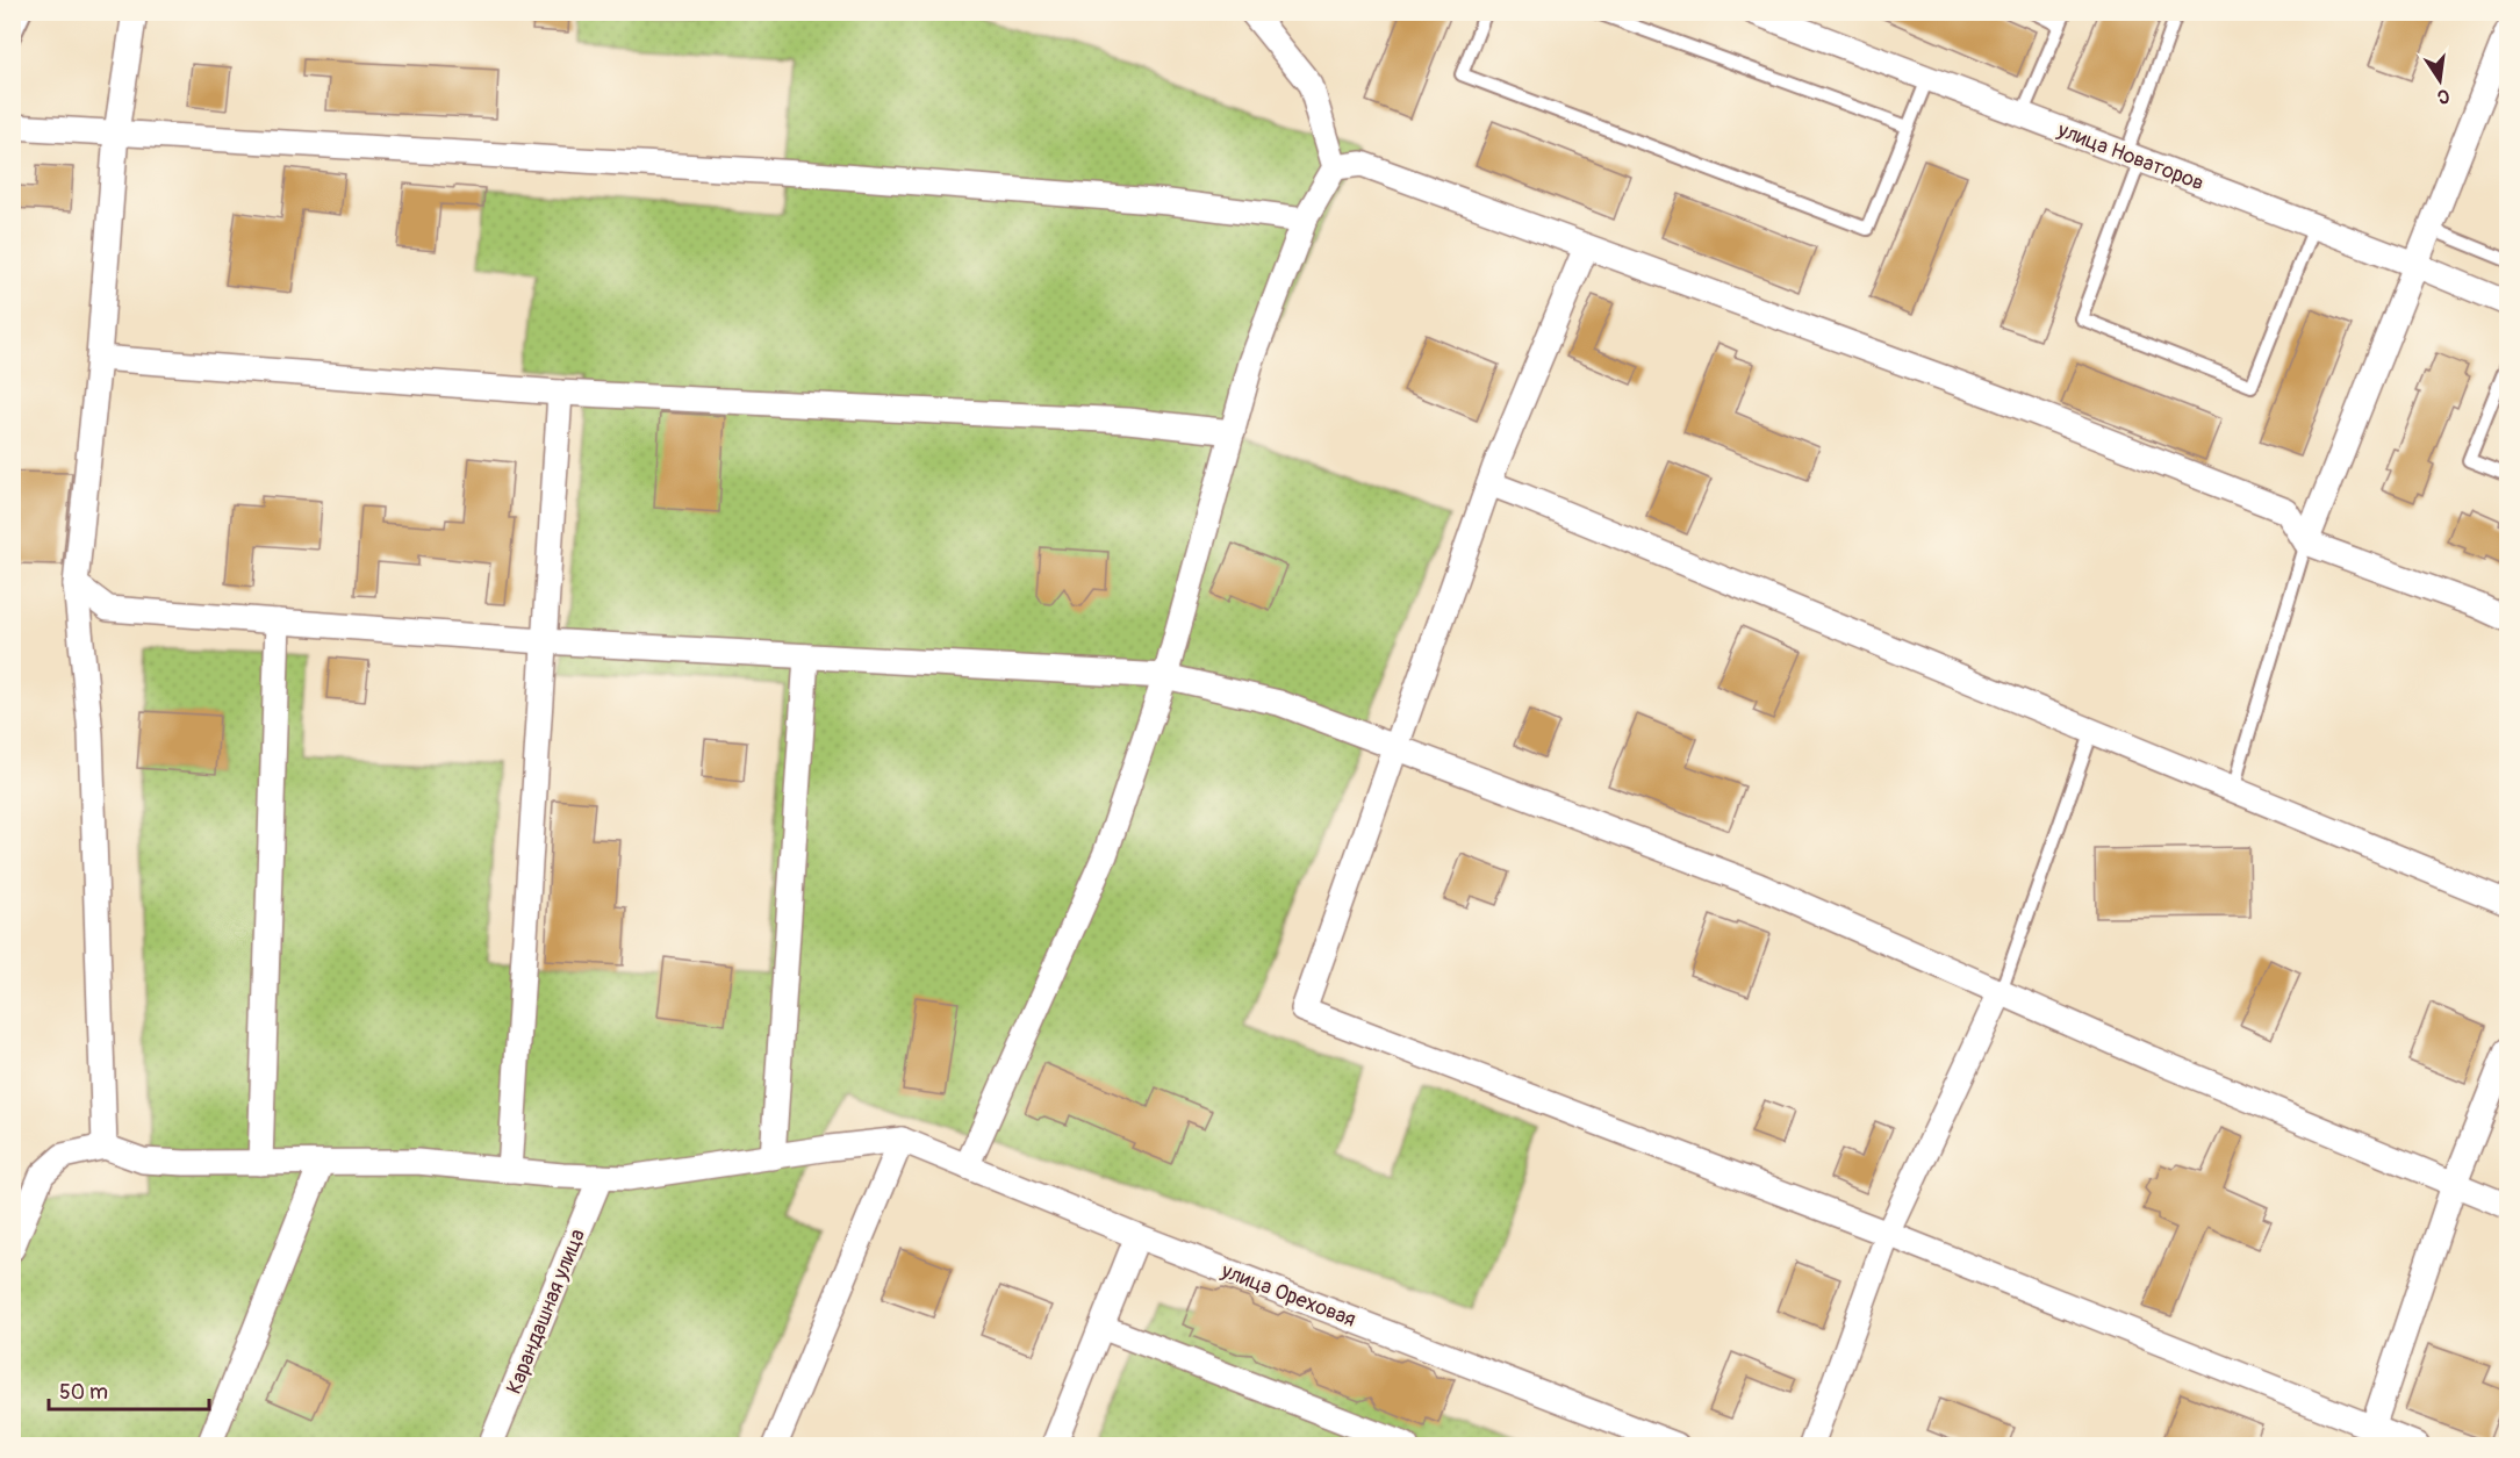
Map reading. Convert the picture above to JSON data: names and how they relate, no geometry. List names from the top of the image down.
{
  "streets": {
    "street": ["улица Новаторов", "улица Ореховая", "Карандашная улица"]
  },
  "scale_bar": "50 m",
  "north": "bottom"
}
